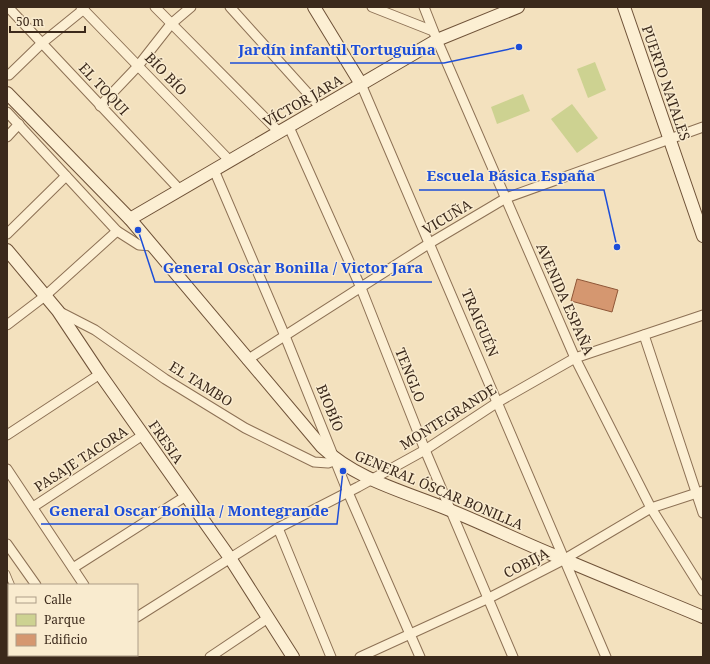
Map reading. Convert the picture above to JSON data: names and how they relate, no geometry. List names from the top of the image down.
{
  "streets": {
    "main road": [
      "PUERTO NATALES",
      "VÍCTOR JARA",
      "TRAIGUÉN",
      "FRESIA",
      "GENERAL ÓSCAR BONILLA"
    ],
    "street": [
      "BÍO BÍO",
      "EL TOQUI",
      "VICUÑA",
      "AVENIDA ESPAÑA",
      "TENGLO",
      "EL TAMBO",
      "BIOBÍO",
      "MONTEGRANDE",
      "PASAJE TACORA",
      "COBIJA"
    ]
  },
  "crossings": [
    ["BÍO BÍO", "VÍCTOR JARA"],
    ["PUERTO NATALES", "VICUÑA"],
    ["EL TOQUI", "VÍCTOR JARA"],
    ["VÍCTOR JARA", "AVENIDA ESPAÑA"],
    ["VÍCTOR JARA", "TRAIGUÉN"],
    ["VÍCTOR JARA", "TENGLO"],
    ["VÍCTOR JARA", "BIOBÍO"],
    ["VÍCTOR JARA", "GENERAL ÓSCAR BONILLA"],
    ["VICUÑA", "AVENIDA ESPAÑA"],
    ["VICUÑA", "TRAIGUÉN"],
    ["VICUÑA", "TENGLO"],
    ["VICUÑA", "BIOBÍO"],
    ["VICUÑA", "GENERAL ÓSCAR BONILLA"],
    ["AVENIDA ESPAÑA", "MONTEGRANDE"],
    ["AVENIDA ESPAÑA", "COBIJA"],
    ["TRAIGUÉN", "MONTEGRANDE"],
    ["TRAIGUÉN", "GENERAL ÓSCAR BONILLA"],
    ["TRAIGUÉN", "COBIJA"],
    ["TENGLO", "MONTEGRANDE"],
    ["TENGLO", "GENERAL ÓSCAR BONILLA"],
    ["TENGLO", "COBIJA"],
    ["EL TAMBO", "BIOBÍO"],
    ["EL TAMBO", "FRESIA"],
    ["EL TAMBO", "GENERAL ÓSCAR BONILLA"],
    ["BIOBÍO", "MONTEGRANDE"],
    ["BIOBÍO", "GENERAL ÓSCAR BONILLA"],
    ["BIOBÍO", "COBIJA"],
    ["MONTEGRANDE", "FRESIA"],
    ["MONTEGRANDE", "GENERAL ÓSCAR BONILLA"],
    ["FRESIA", "PASAJE TACORA"],
    ["GENERAL ÓSCAR BONILLA", "COBIJA"]
  ],
  "places": [
    "Jardín infantil Tortuguina",
    "General Oscar Bonilla / Victor Jara",
    "Escuela Básica España",
    "General Oscar Bonilla / Montegrande"
  ],
  "legend": ["Calle", "Parque", "Edificio"],
  "scale_bar": "50 m"
}
